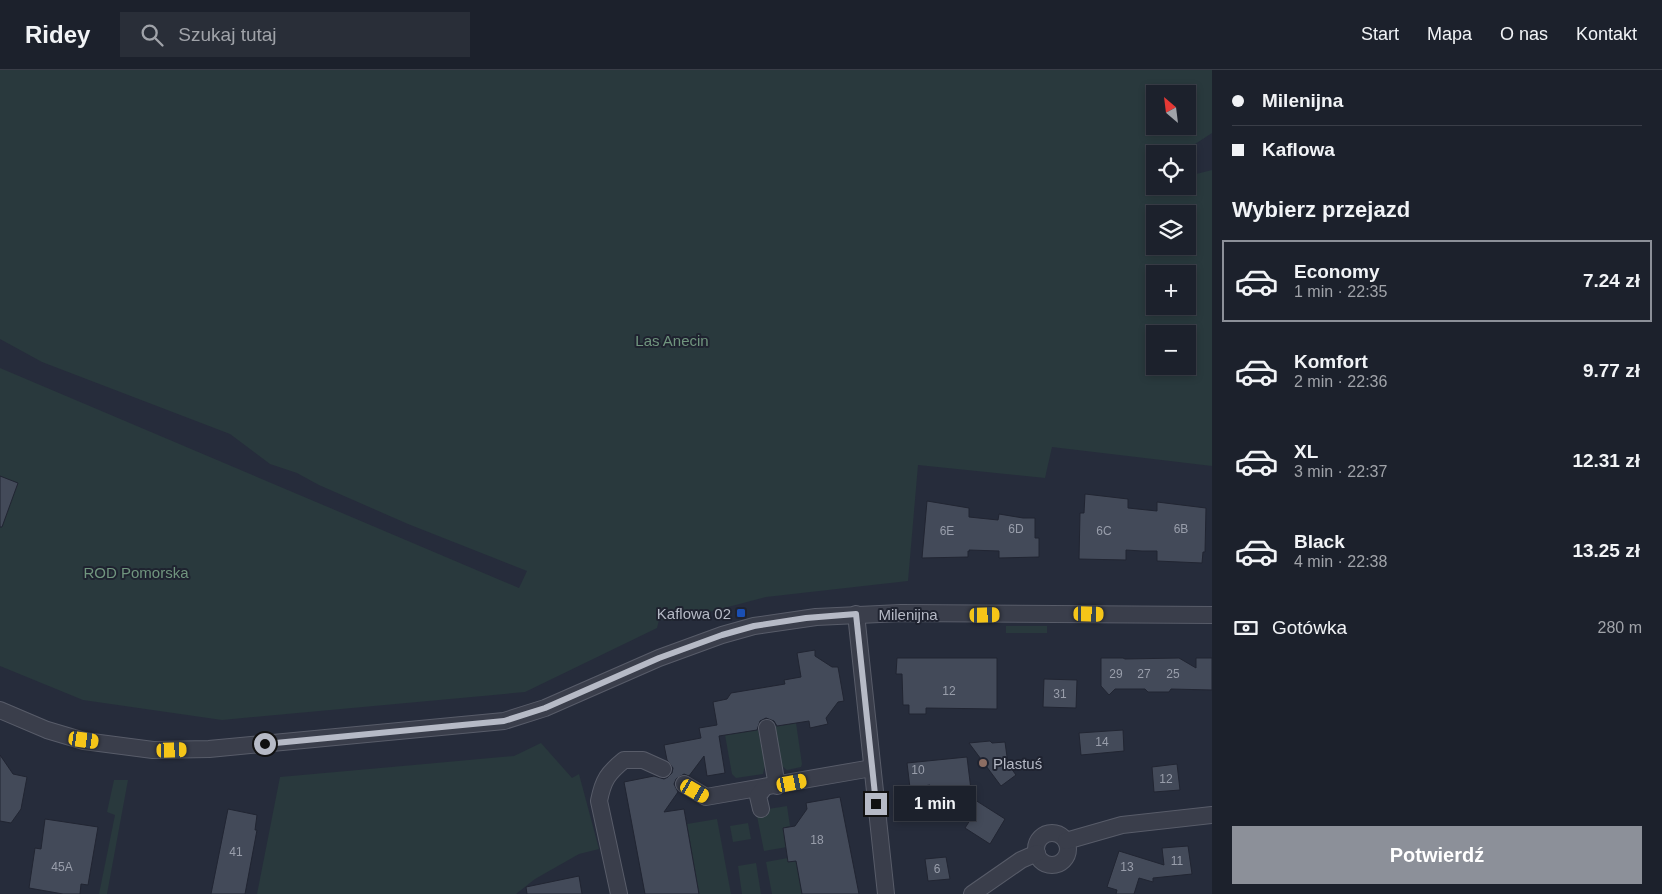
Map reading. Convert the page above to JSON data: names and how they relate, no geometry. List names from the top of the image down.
{
  "streets": {
    "street": ["Milenijna"]
  },
  "parks": ["Las Anecin", "ROD Pomorska"],
  "places": {
    "transit": ["Kaflowa 02"],
    "other": ["Plastuś"]
  },
  "house_numbers": [
    "6D",
    "6B",
    "6E",
    "6C",
    "29",
    "27",
    "25",
    "12",
    "31",
    "14",
    "10",
    "12",
    "18",
    "41",
    "11",
    "45A",
    "13",
    "6"
  ],
  "north": "top left",
  "page": {
    "header": "Ridey",
    "search": "Szukaj tutaj",
    "nav": [
      "Start",
      "Mapa",
      "O nas",
      "Kontakt"
    ],
    "banner": ["Milenijna", "Kaflowa"],
    "map_buttons": ["+", "−"],
    "heading": "Wybierz przejazd",
    "list": [
      {
        "name": "Economy",
        "note": "1 min · 22:35",
        "value": "7.24 zł"
      },
      {
        "name": "Komfort",
        "note": "2 min · 22:36",
        "value": "9.77 zł"
      },
      {
        "name": "XL",
        "note": "3 min · 22:37",
        "value": "12.31 zł"
      },
      {
        "name": "Black",
        "note": "4 min · 22:38",
        "value": "13.25 zł"
      }
    ],
    "pay": ["Gotówka", "280 m"],
    "bubble": "1 min",
    "buttons": "Potwierdź"
  }
}
